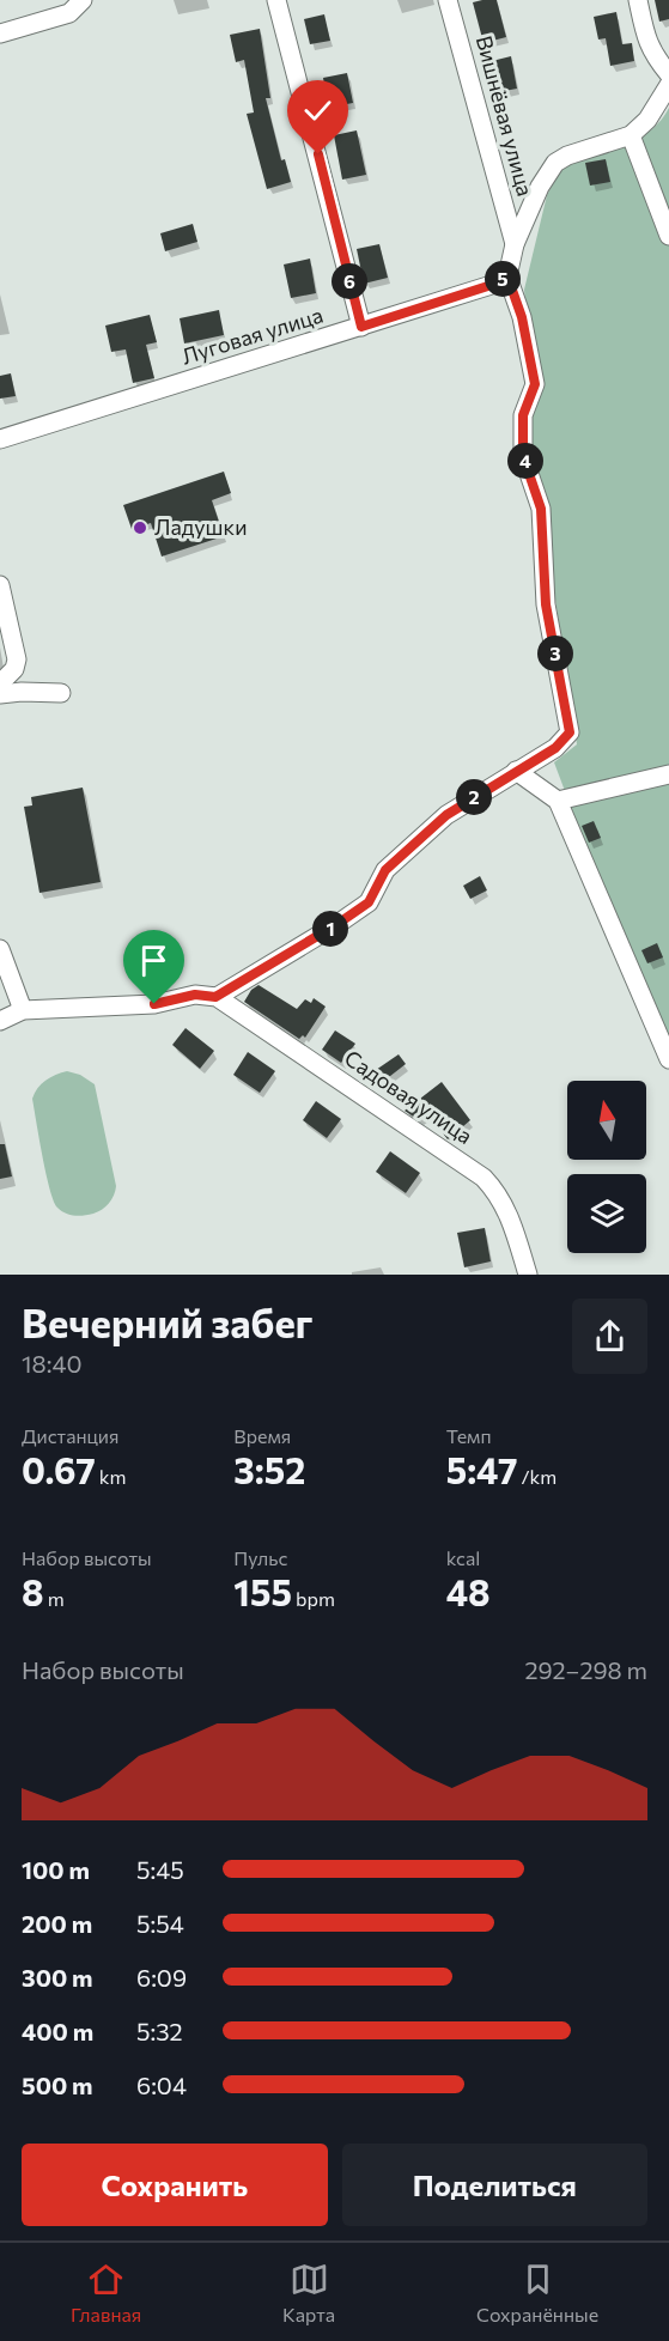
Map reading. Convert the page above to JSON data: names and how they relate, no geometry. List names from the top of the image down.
{
  "streets": {
    "street": ["Вишнёвая улица", "Луговая улица", "Садовая улица"]
  },
  "places": ["Ладушки"],
  "north": "top",
  "page": {
    "pins": [
      "5",
      "6",
      "4",
      "3",
      "2",
      "1"
    ],
    "heading": ["Вечерний забег", "18:40"],
    "stats": [
      ["Дистанция", "0.67 km"],
      ["Время", "3:52"],
      ["Темп", "5:47 /km"],
      ["Набор высоты", "8 m"],
      ["Пульс", "155 bpm"],
      ["kcal", "48"]
    ],
    "chart": ["Набор высоты", "292–298 m"],
    "list": [
      {
        "name": "100 m",
        "note": "5:45"
      },
      {
        "name": "200 m",
        "note": "5:54"
      },
      {
        "name": "300 m",
        "note": "6:09"
      },
      {
        "name": "400 m",
        "note": "5:32"
      },
      {
        "name": "500 m",
        "note": "6:04"
      }
    ],
    "buttons": ["Сохранить", "Поделиться"],
    "tabs": ["Главная", "Карта", "Сохранённые"]
  }
}
